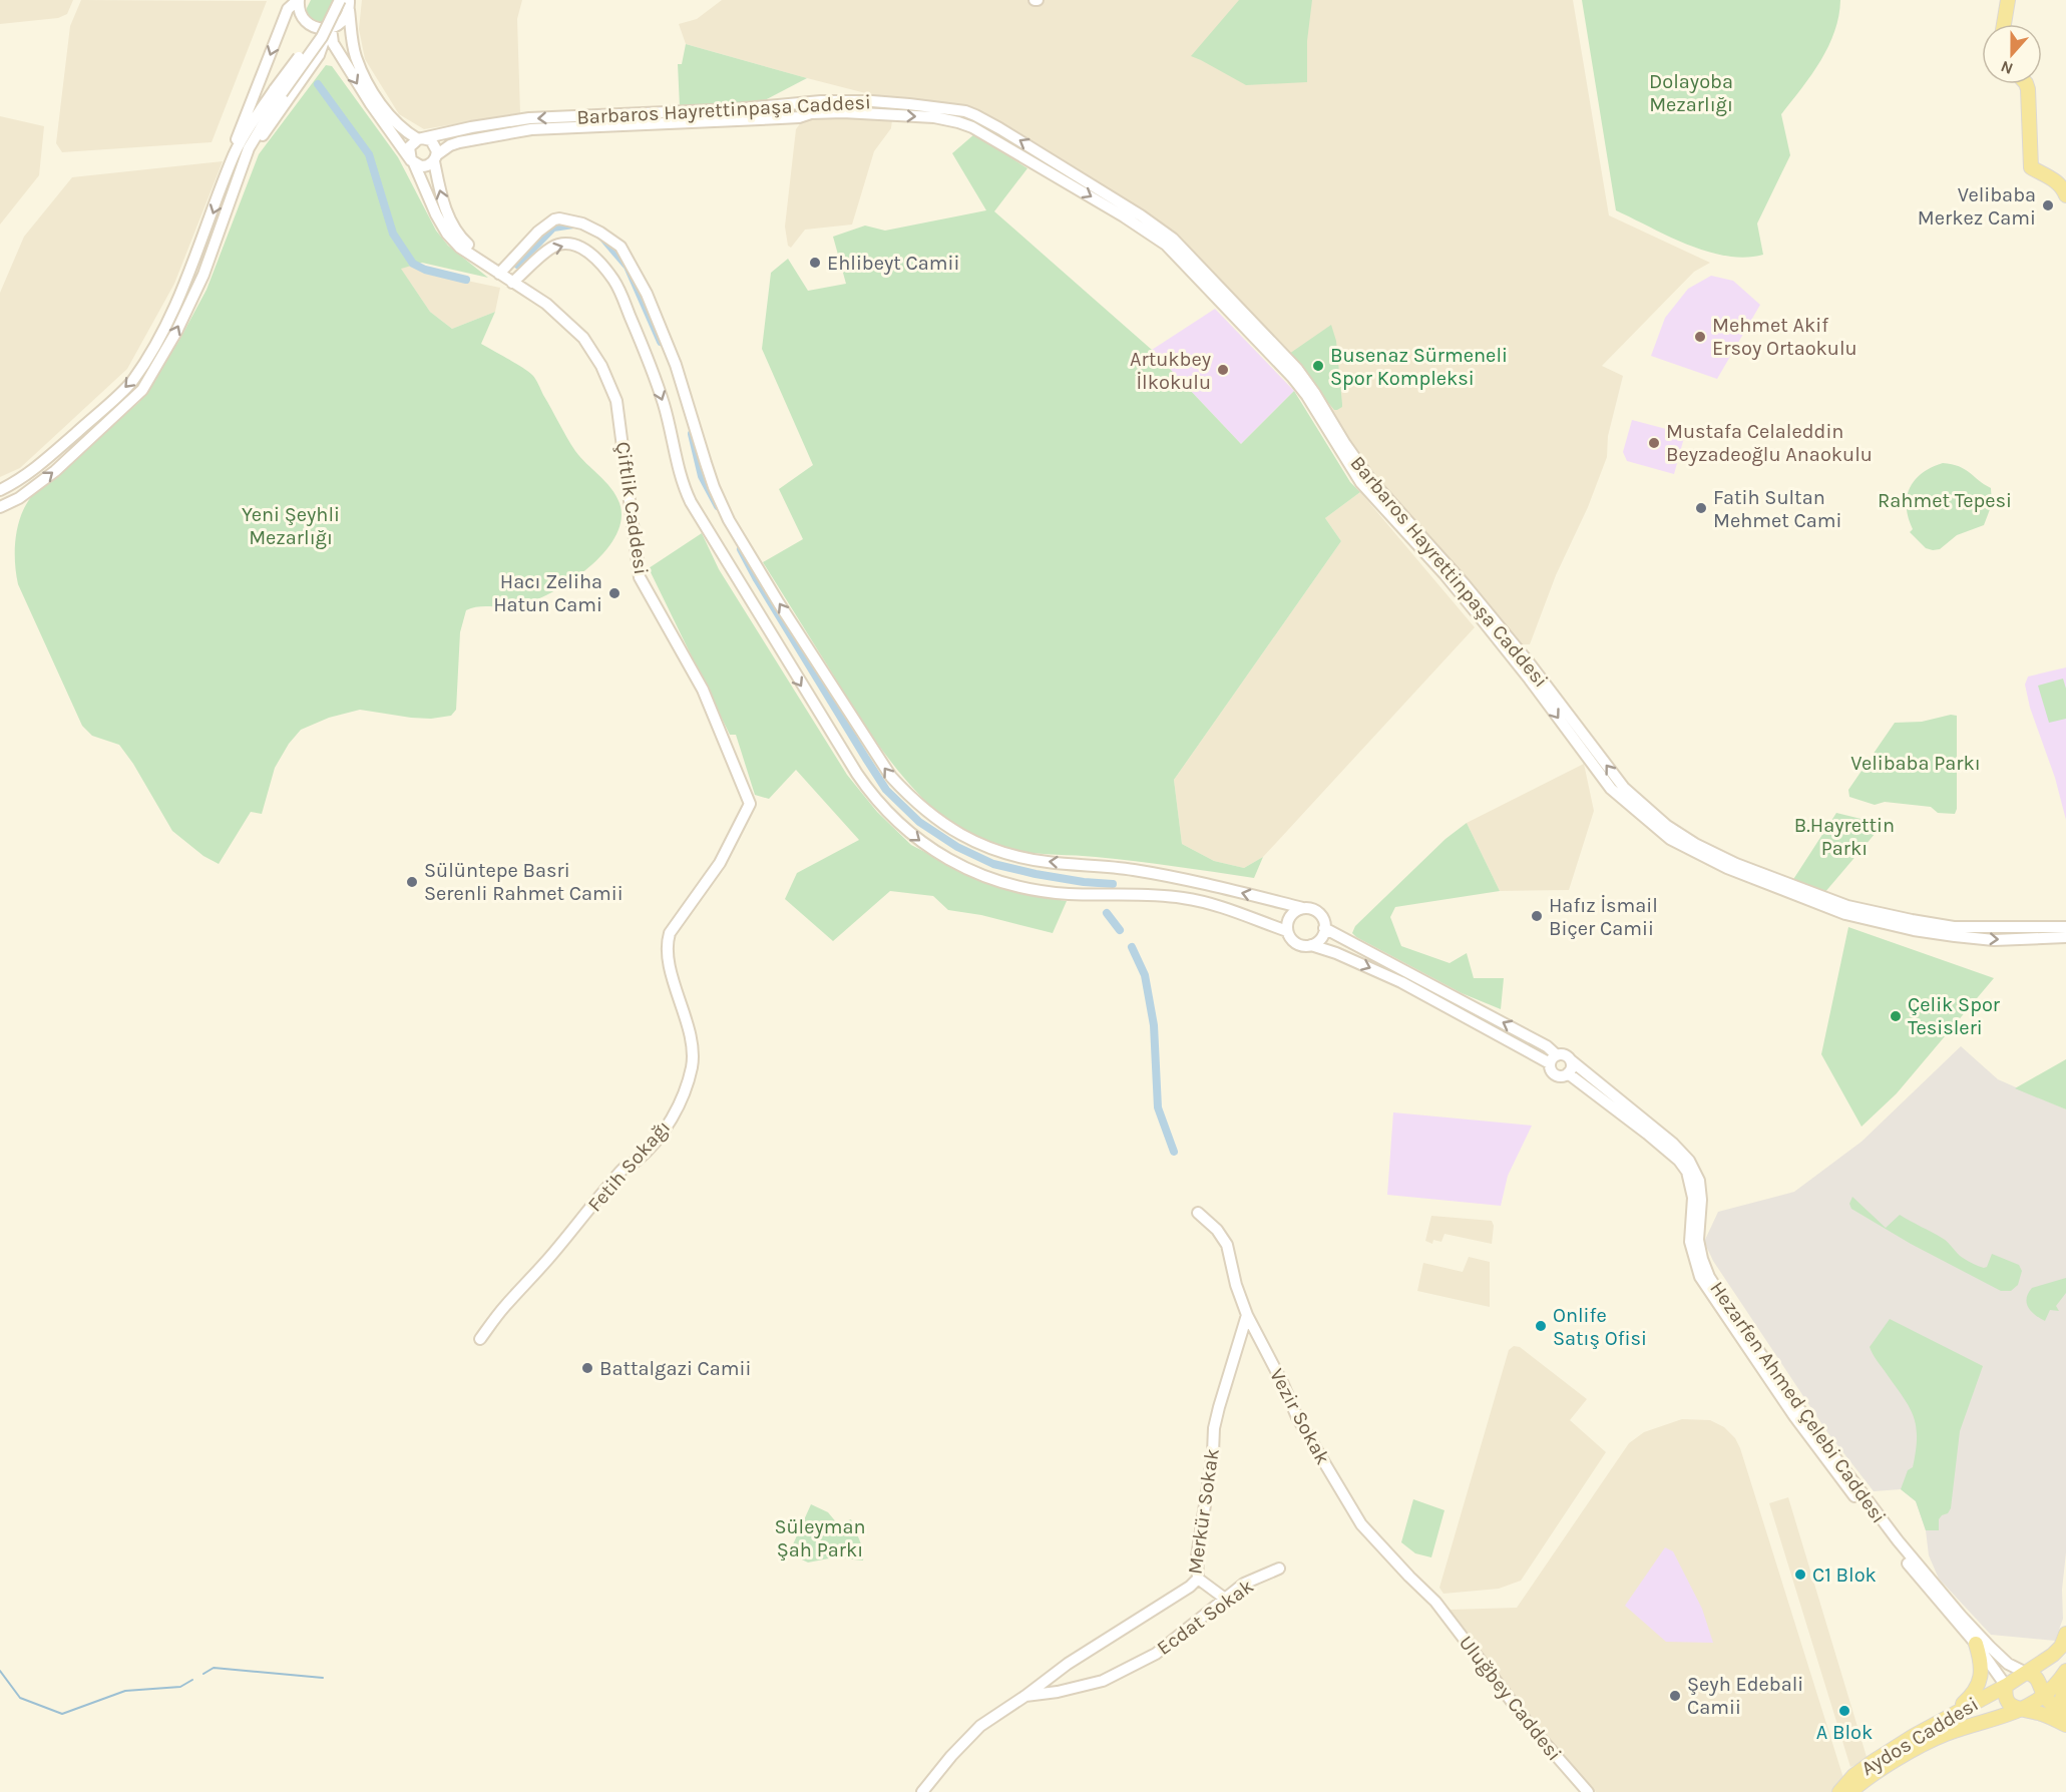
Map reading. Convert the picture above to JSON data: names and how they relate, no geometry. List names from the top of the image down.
{
  "streets": {
    "main road": ["Aydos Caddesi"],
    "street": [
      "Barbaros Hayrettinpaşa Caddesi",
      "Çiftlik Caddesi",
      "Fetih Sokağı",
      "Hezarfen Ahmed Çelebi Caddesi",
      "Vezir Sokak",
      "Merkür Sokak",
      "Ecdat Sokak",
      "Uluğbey Caddesi"
    ]
  },
  "crossings": [
    ["Barbaros Hayrettinpaşa Caddesi", "Çiftlik Caddesi"],
    ["Çiftlik Caddesi", "Fetih Sokağı"],
    ["Hezarfen Ahmed Çelebi Caddesi", "Aydos Caddesi"],
    ["Vezir Sokak", "Merkür Sokak"],
    ["Vezir Sokak", "Uluğbey Caddesi"],
    ["Merkür Sokak", "Ecdat Sokak"]
  ],
  "parks": [
    "Dolayoba Mezarlığı",
    "Rahmet Tepesi",
    "Yeni Şeyhli Mezarlığı",
    "Velibaba Parkı",
    "B.Hayrettin Parkı",
    "Süleyman Şah Parkı"
  ],
  "places": [
    "Velibaba Merkez Cami",
    "Ehlibeyt Camii",
    "Mehmet Akif Ersoy Ortaokulu",
    "Busenaz Sürmeneli Spor Kompleksi",
    "Artukbey İlkokulu",
    "Mustafa Celaleddin Beyzadeoğlu Anaokulu",
    "Fatih Sultan Mehmet Cami",
    "Hacı Zeliha Hatun Cami",
    "Sülüntepe Basri Serenli Rahmet Camii",
    "Hafız İsmail Biçer Camii",
    "Çelik Spor Tesisleri",
    "Onlife Satış Ofisi",
    "Battalgazi Camii",
    "C1 Blok",
    "Şeyh Edebali Camii",
    "A Blok"
  ],
  "north": "bottom"
}
